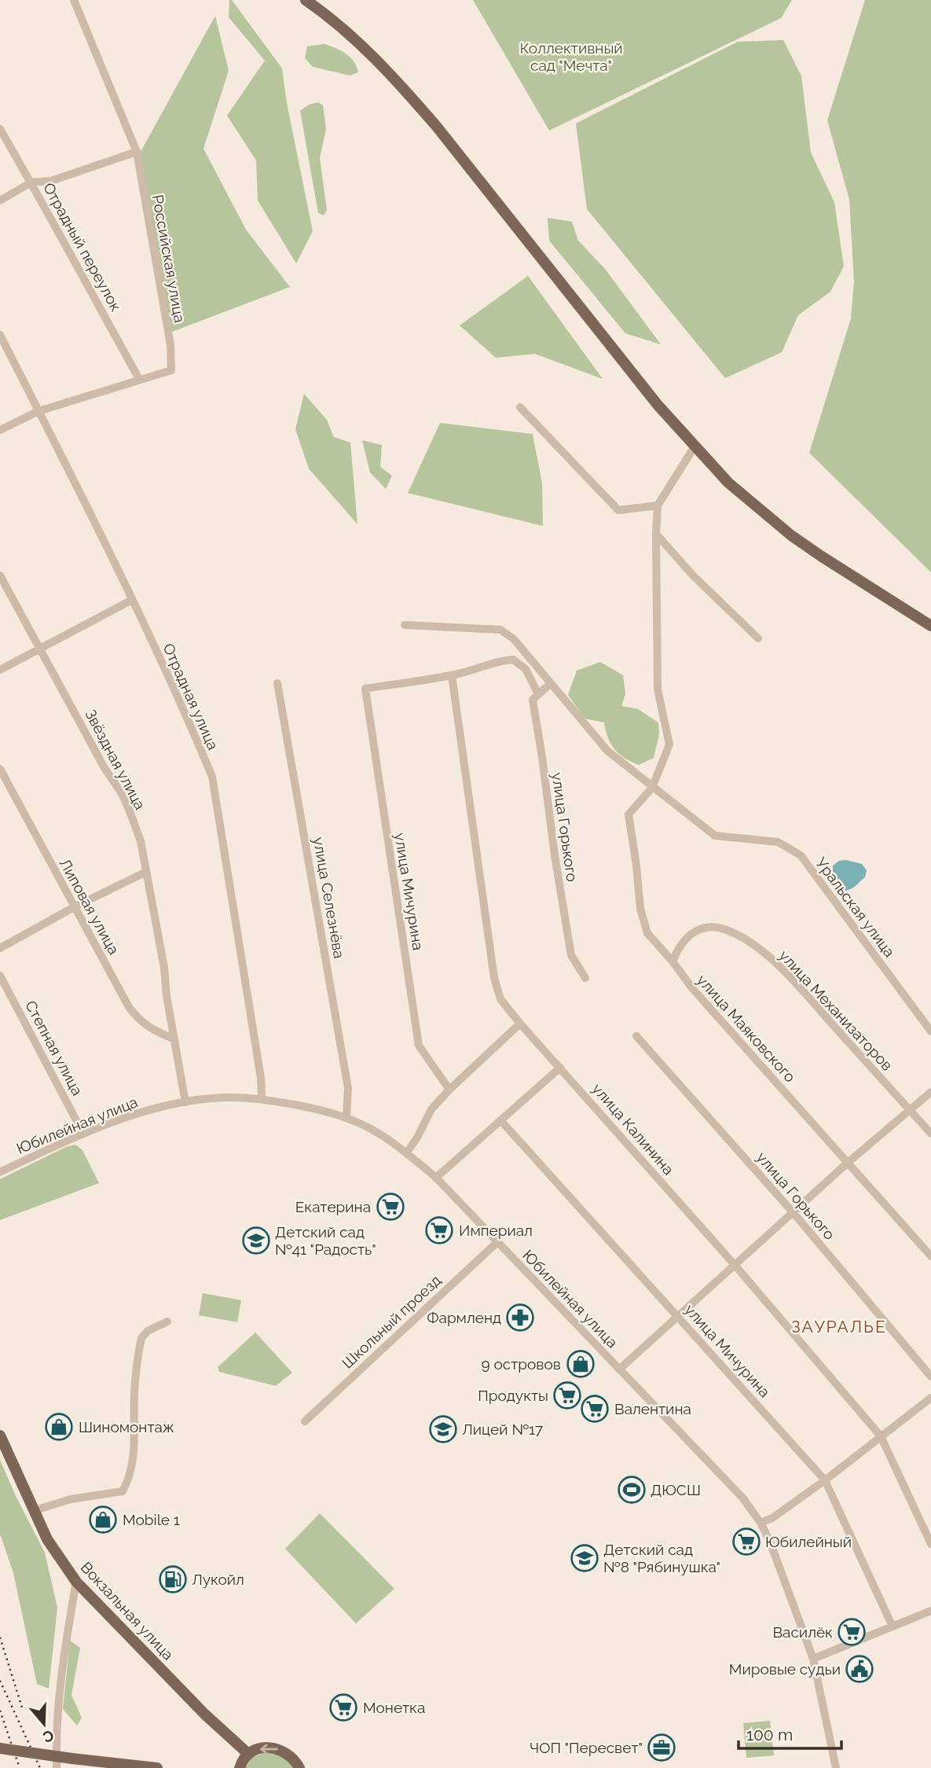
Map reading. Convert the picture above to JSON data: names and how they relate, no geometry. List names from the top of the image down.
{
  "streets": {
    "main road": ["Вокзальная улица"],
    "street": [
      "Отрадный переулок",
      "Российская улица",
      "Отрадная улица",
      "Звёздная улица",
      "улица Горького",
      "улица Мичурина",
      "улица Селезнёва",
      "Липовая улица",
      "Уральская улица",
      "улица Механизаторов",
      "улица Маяковского",
      "Степная улица",
      "Юбилейная улица",
      "улица Калинина",
      "Школьный проезд"
    ]
  },
  "crossings": [
    ["Отрадный переулок", "Российская улица"],
    ["Отрадная улица", "Юбилейная улица"],
    ["Звёздная улица", "Липовая улица"],
    ["Звёздная улица", "Юбилейная улица"],
    ["улица Мичурина", "улица Калинина"],
    ["улица Селезнёва", "Юбилейная улица"],
    ["Уральская улица", "улица Маяковского"],
    ["улица Механизаторов", "улица Маяковского"],
    ["Степная улица", "Юбилейная улица"],
    ["Юбилейная улица", "Школьный проезд"]
  ],
  "districts": ["ЗАУРАЛЬЕ"],
  "parks": ["Коллективный сад \"Мечта\""],
  "places": {
    "supermarket": [
      "Екатерина",
      "Империал",
      "Продукты",
      "Валентина",
      "Юбилейный",
      "Василёк",
      "Монетка"
    ],
    "school or university": ["Детский сад №41 \"Радость\"", "Лицей №17", "Детский сад №8 \"Рябинушка\""],
    "pharmacy": ["Фармленд"],
    "shop": ["9 островов", "Шиномонтаж", "Mobile 1"],
    "sports": ["ДЮСШ"],
    "fuel station": ["Лукойл"],
    "public building": ["Мировые судьи"],
    "office": ["ЧОП \"Пересвет\""]
  },
  "scale_bar": "100 m",
  "north": "bottom"
}
